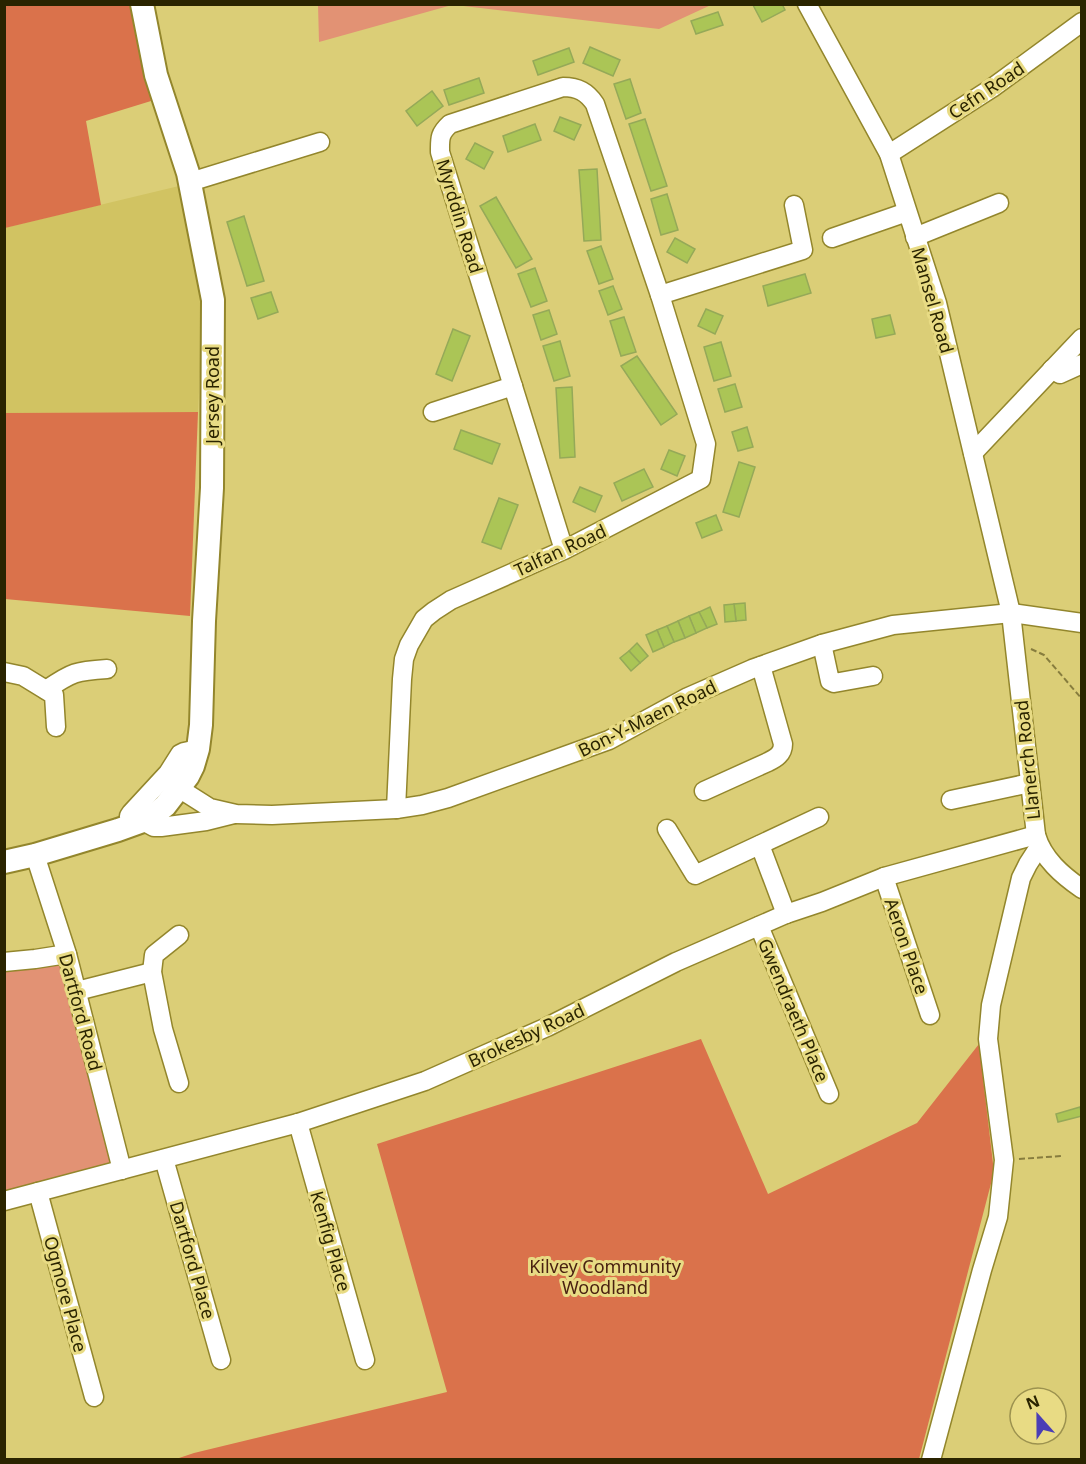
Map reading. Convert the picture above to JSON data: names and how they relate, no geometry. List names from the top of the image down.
{
  "streets": {
    "main road": ["Jersey Road"],
    "street": [
      "Cefn Road",
      "Myrddin Road",
      "Mansel Road",
      "Talfan Road",
      "Bon-Y-Maen Road",
      "Llanerch Road",
      "Aeron Place",
      "Gwendraeth Place",
      "Dartford Road",
      "Brokesby Road",
      "Kenfig Place",
      "Dartford Place",
      "Ogmore Place"
    ]
  },
  "crossings": [
    ["Cefn Road", "Mansel Road"],
    ["Myrddin Road", "Talfan Road"],
    ["Mansel Road", "Bon-Y-Maen Road"],
    ["Mansel Road", "Llanerch Road"],
    ["Jersey Road", "Bon-Y-Maen Road"],
    ["Jersey Road", "Dartford Road"],
    ["Talfan Road", "Bon-Y-Maen Road"],
    ["Bon-Y-Maen Road", "Llanerch Road"],
    ["Llanerch Road", "Brokesby Road"],
    ["Aeron Place", "Brokesby Road"],
    ["Gwendraeth Place", "Brokesby Road"],
    ["Dartford Road", "Brokesby Road"],
    ["Brokesby Road", "Kenfig Place"],
    ["Brokesby Road", "Dartford Place"],
    ["Brokesby Road", "Ogmore Place"]
  ],
  "parks": ["Kilvey Community Woodland"],
  "north": "top"
}
